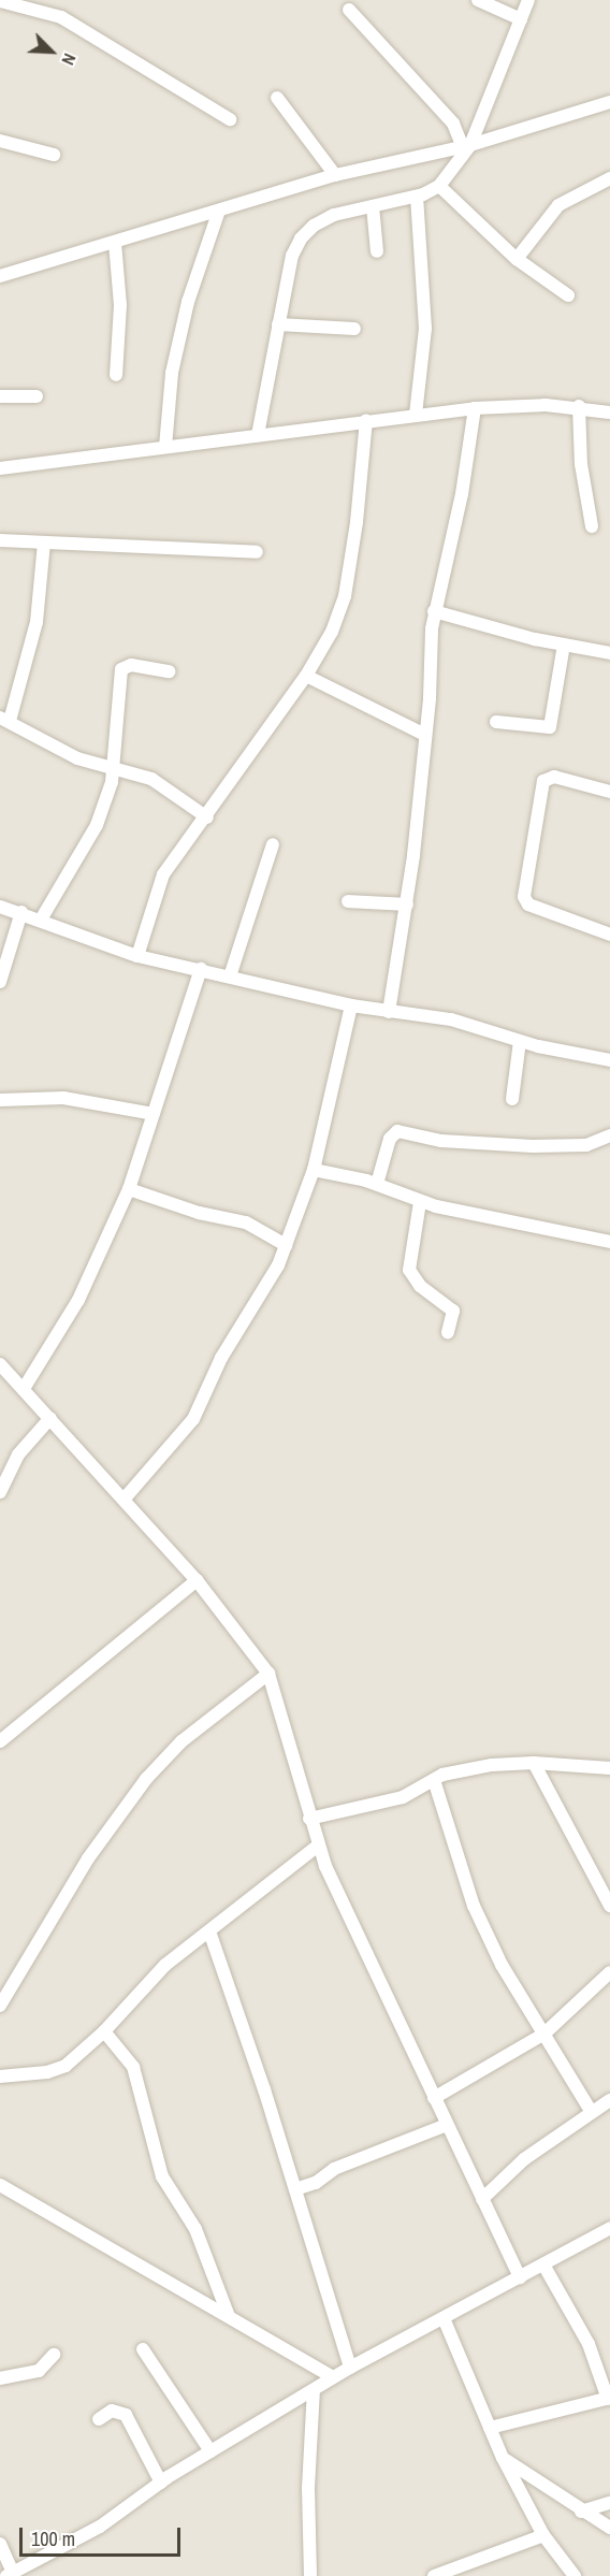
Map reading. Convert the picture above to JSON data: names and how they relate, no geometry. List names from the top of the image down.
{
  "scale_bar": "100 m",
  "north": "bottom right"
}
